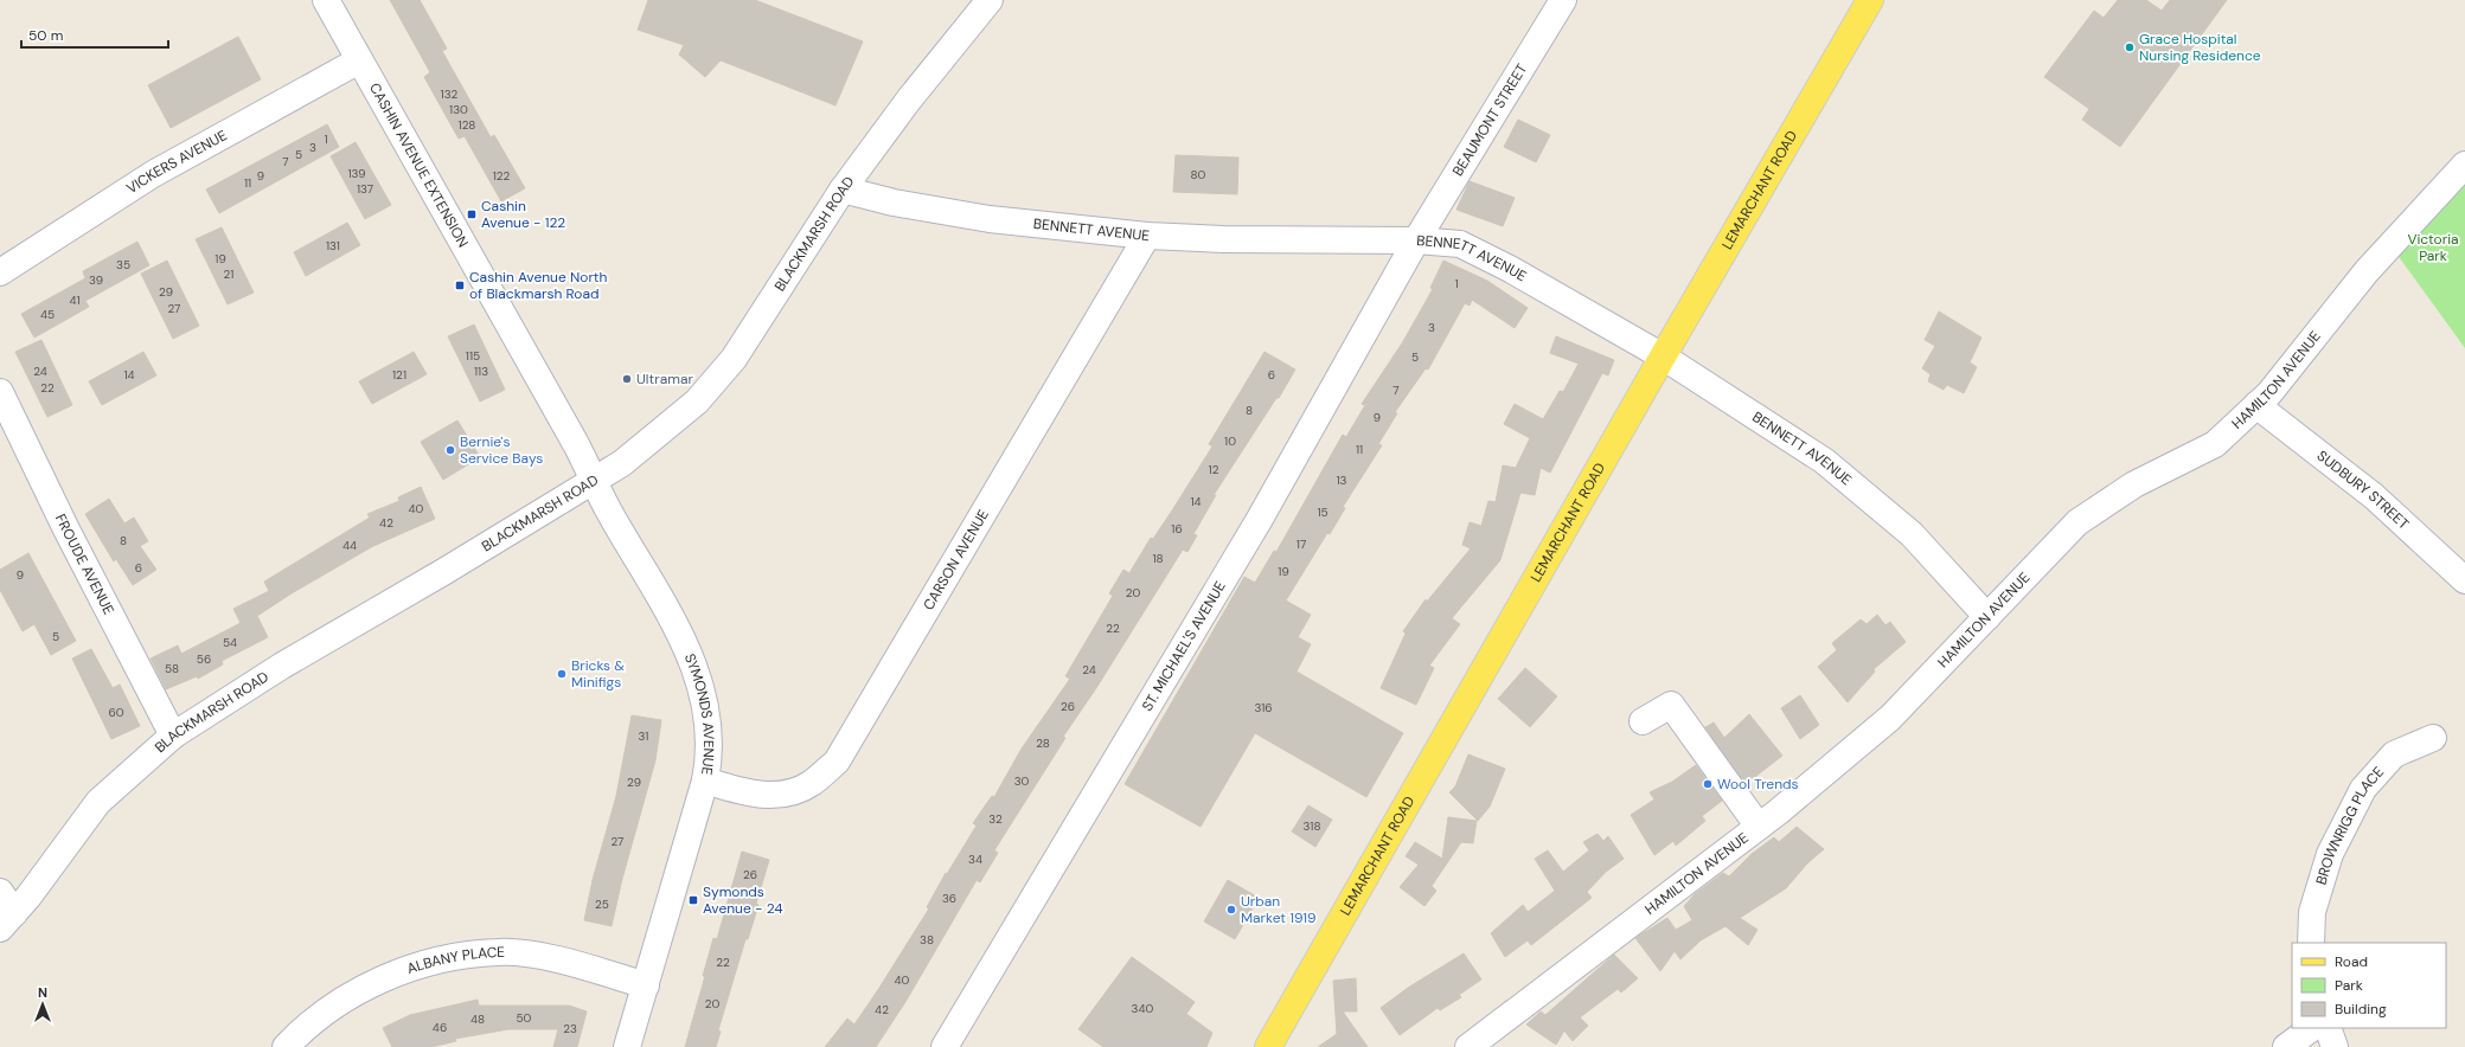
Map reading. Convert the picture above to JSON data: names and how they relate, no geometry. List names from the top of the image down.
{
  "streets": {
    "main road": ["LEMARCHANT ROAD"],
    "street": [
      "BEAUMONT STREET",
      "VICKERS AVENUE",
      "CASHIN AVENUE EXTENSION",
      "BENNETT AVENUE",
      "BLACKMARSH ROAD",
      "HAMILTON AVENUE",
      "SUDBURY STREET",
      "CARSON AVENUE",
      "FROUDE AVENUE",
      "ST. MICHAEL'S AVENUE",
      "SYMONDS AVENUE",
      "BROWNRIGG PLACE",
      "ALBANY PLACE"
    ]
  },
  "crossings": [
    ["BEAUMONT STREET", "BENNETT AVENUE"],
    ["BEAUMONT STREET", "ST. MICHAEL'S AVENUE"],
    ["VICKERS AVENUE", "CASHIN AVENUE EXTENSION"],
    ["CASHIN AVENUE EXTENSION", "BLACKMARSH ROAD"],
    ["CASHIN AVENUE EXTENSION", "SYMONDS AVENUE"],
    ["LEMARCHANT ROAD", "BENNETT AVENUE"],
    ["BENNETT AVENUE", "BLACKMARSH ROAD"],
    ["BENNETT AVENUE", "HAMILTON AVENUE"],
    ["BENNETT AVENUE", "CARSON AVENUE"],
    ["BENNETT AVENUE", "ST. MICHAEL'S AVENUE"],
    ["BLACKMARSH ROAD", "FROUDE AVENUE"],
    ["BLACKMARSH ROAD", "SYMONDS AVENUE"],
    ["HAMILTON AVENUE", "SUDBURY STREET"],
    ["CARSON AVENUE", "SYMONDS AVENUE"],
    ["SYMONDS AVENUE", "ALBANY PLACE"]
  ],
  "parks": ["Victoria Park"],
  "places": {
    "other": [
      "Grace Hospital Nursing Residence",
      "Ultramar",
      "Bernie's Service Bays",
      "Bricks & Minifigs",
      "Wool Trends",
      "Urban Market 1919"
    ],
    "transit": ["Cashin Avenue - 122", "Cashin Avenue North of Blackmarsh Road", "Symonds Avenue - 24"]
  },
  "house_numbers": [
    "132",
    "130",
    "128",
    "1",
    "3",
    "5",
    "7",
    "139",
    "80",
    "9",
    "122",
    "11",
    "137",
    "131",
    "19",
    "35",
    "21",
    "39",
    "1",
    "29",
    "41",
    "27",
    "45",
    "3",
    "115",
    "5",
    "24",
    "113",
    "14",
    "121",
    "6",
    "22",
    "7",
    "8",
    "9",
    "10",
    "11",
    "12",
    "13",
    "14",
    "40",
    "15",
    "42",
    "16",
    "8",
    "17",
    "44",
    "18",
    "6",
    "19",
    "9",
    "20",
    "22",
    "5",
    "54",
    "56",
    "58",
    "24",
    "26",
    "316",
    "60",
    "31",
    "28",
    "30",
    "29",
    "32",
    "318",
    "27",
    "34",
    "26",
    "36",
    "25",
    "38",
    "22",
    "40",
    "20",
    "340",
    "42",
    "50",
    "48",
    "46",
    "23"
  ],
  "legend": ["Road", "Park", "Building"],
  "scale_bar": "50 m",
  "north": "top"
}
